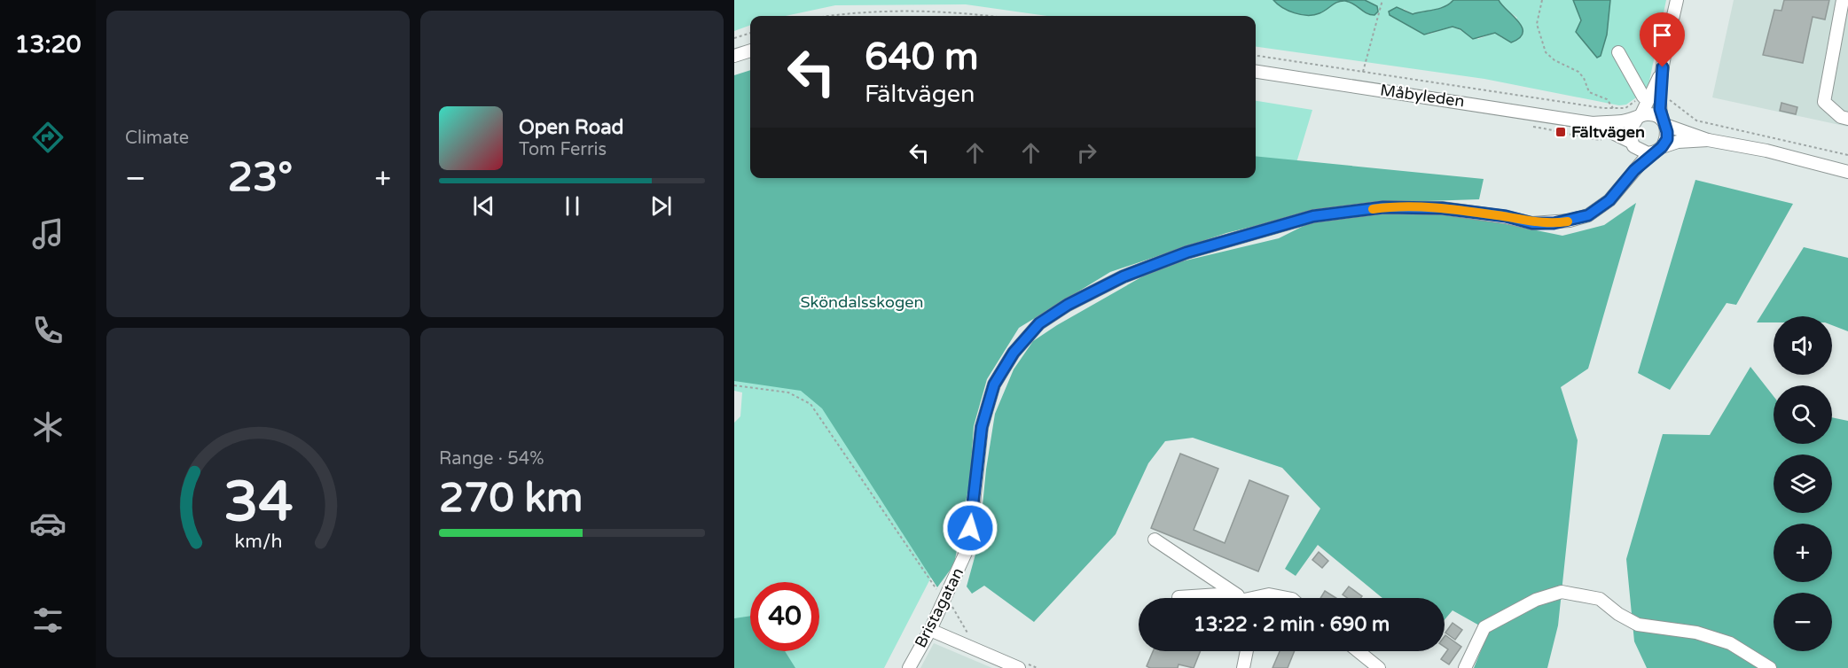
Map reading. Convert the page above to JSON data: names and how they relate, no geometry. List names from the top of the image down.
{
  "streets": {
    "street": ["Måbyleden", "Bristagatan"]
  },
  "crossings": [
    ["Måbyleden", "Bristagatan"]
  ],
  "parks": ["Sköndalsskogen"],
  "places": {
    "transit": ["Fältvägen"]
  },
  "page": {
    "tabs": "13:20",
    "tile": [
      "Climate",
      ["Range · 54%", "270 km"]
    ],
    "turn": ["640 m", "Fältvägen"],
    "song": ["Open Road", "Tom Ferris"],
    "heat": ["−", "23°", "+"],
    "map_buttons": ["+", "−"],
    "limit": "40",
    "trip": "13:22 · 2 min · 690 m",
    "gauge": ["34", "km/h"]
  }
}
